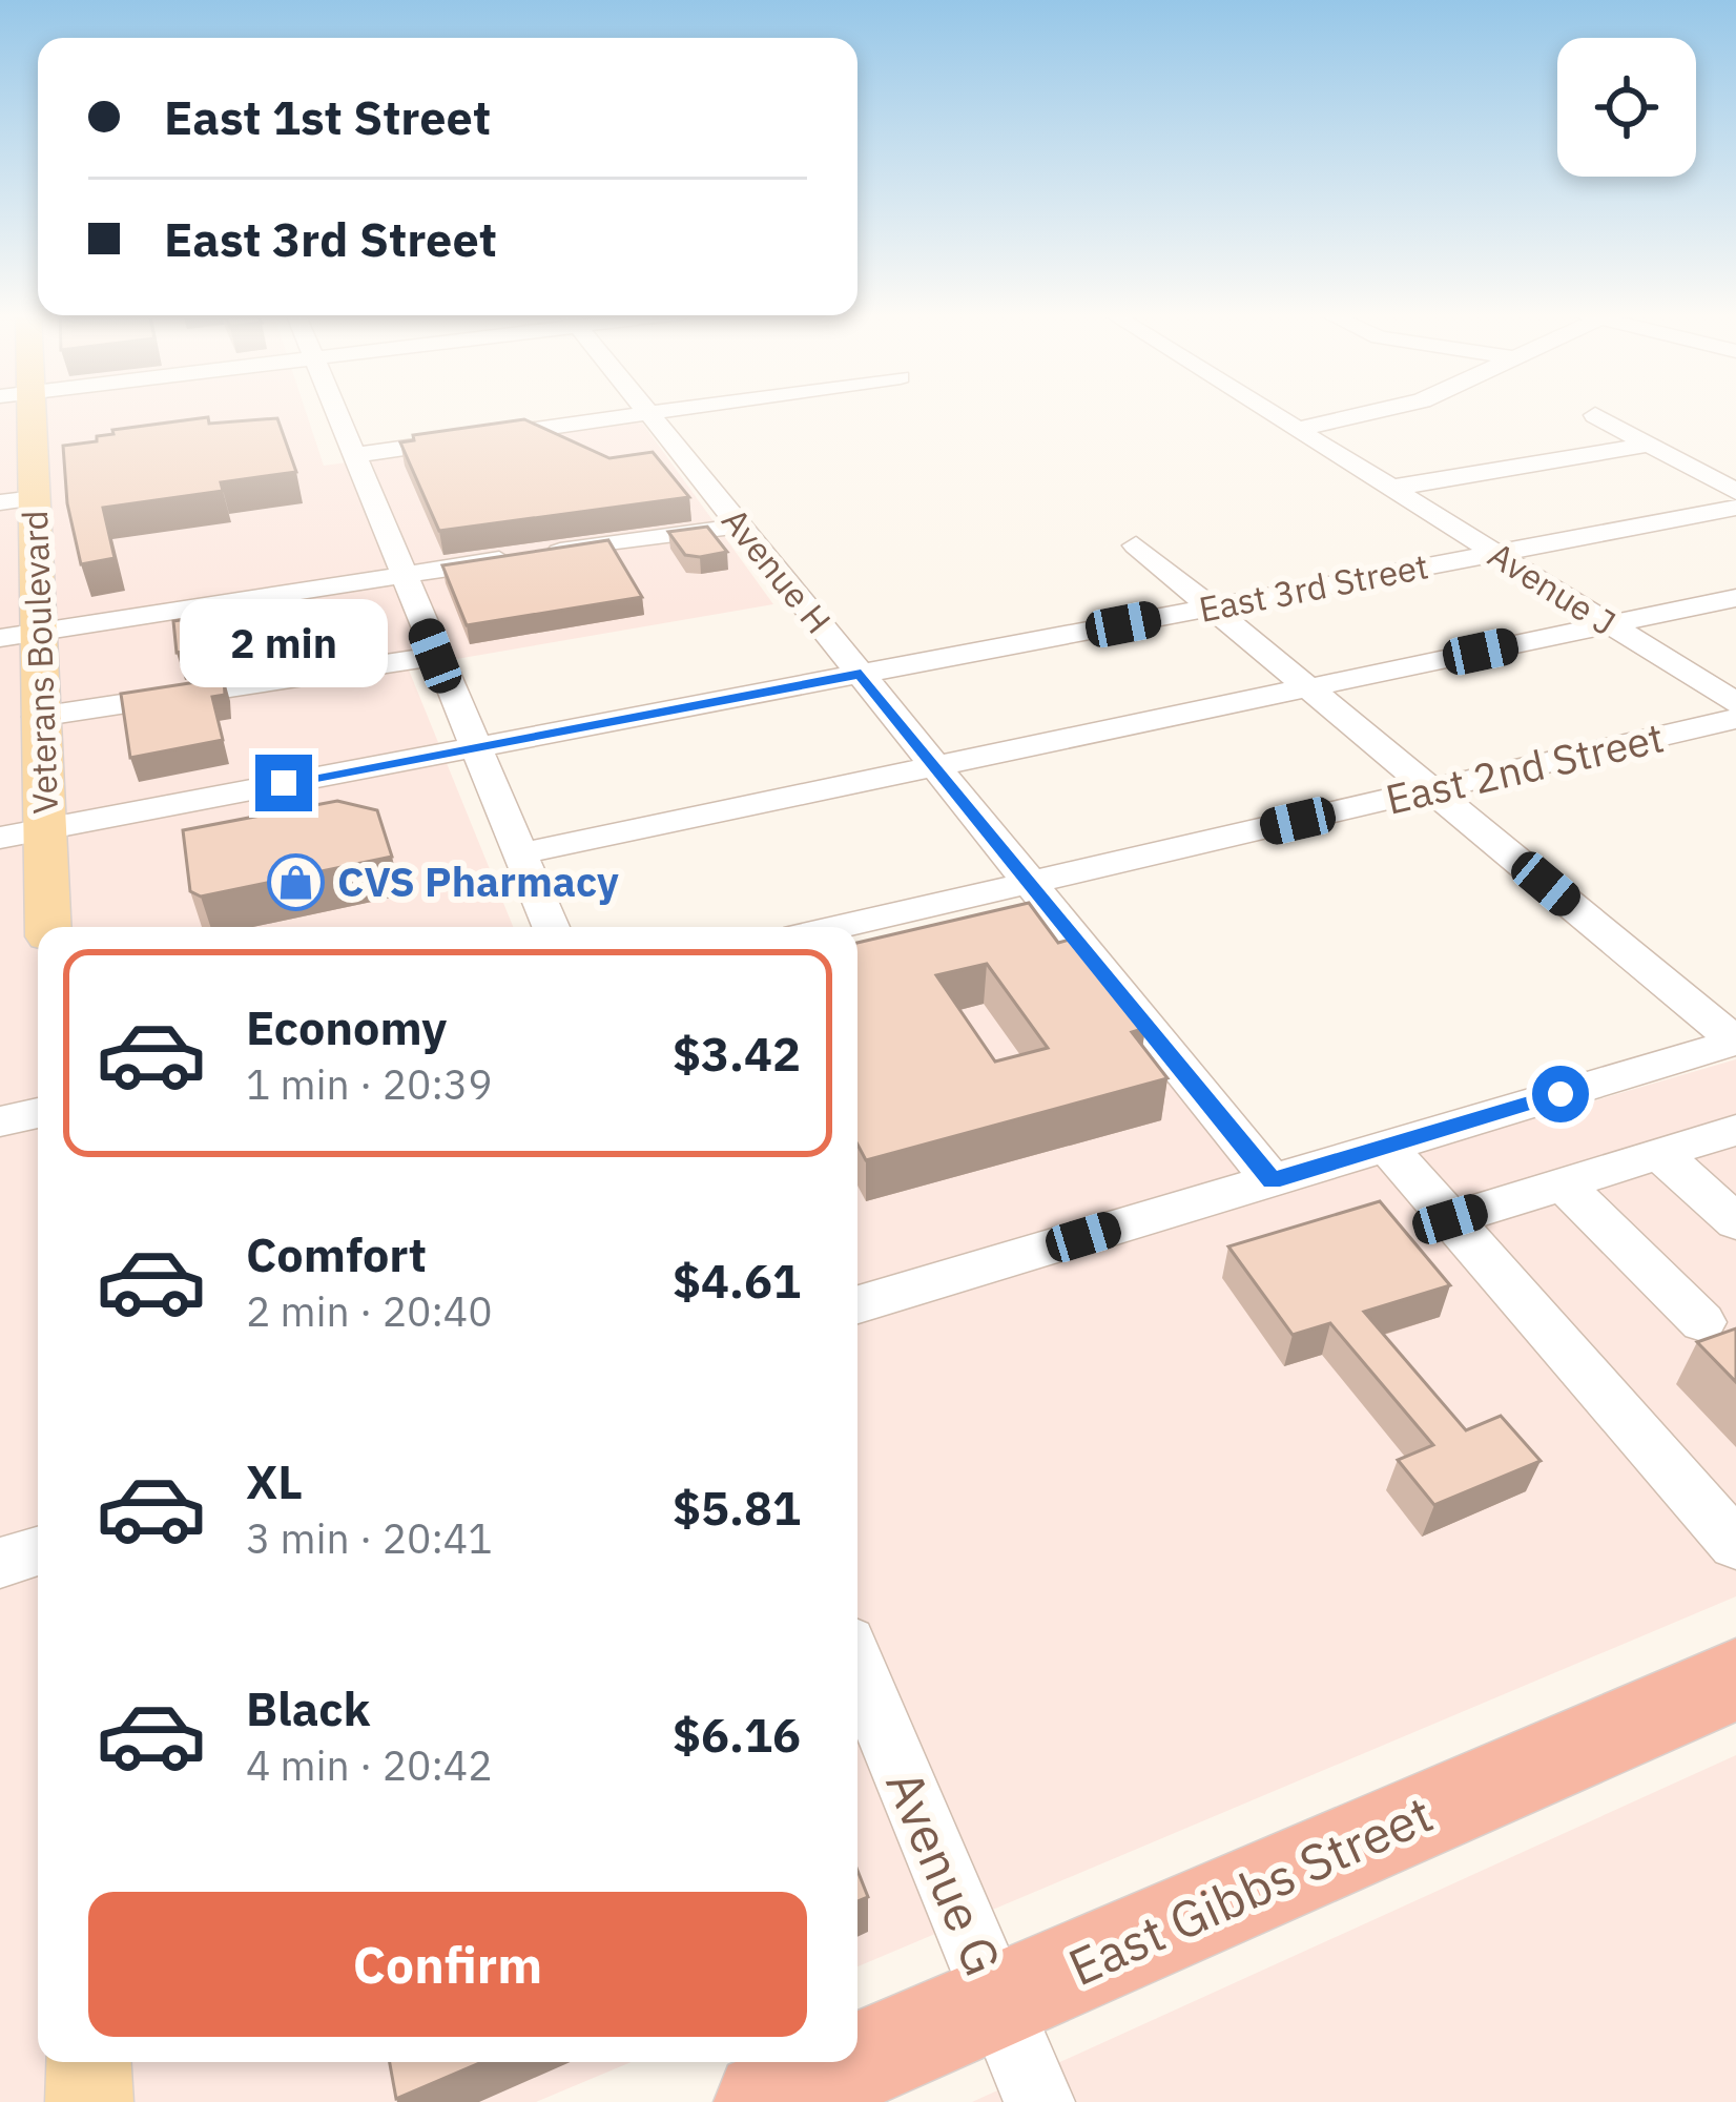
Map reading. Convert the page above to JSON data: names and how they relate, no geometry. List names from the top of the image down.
{
  "streets": {
    "highway": ["East Gibbs Street"],
    "main road": ["Veterans Boulevard"],
    "street": [
      "Avenue H",
      "East 3rd Street",
      "Avenue J",
      "East 2nd Street",
      "Avenue G"
    ]
  },
  "crossings": [
    ["Avenue H", "East 3rd Street"],
    ["Avenue H", "East 2nd Street"],
    ["East 3rd Street", "Avenue J"],
    ["East 3rd Street", "Veterans Boulevard"],
    ["Avenue G", "East Gibbs Street"]
  ],
  "places": {
    "shop": ["CVS Pharmacy"]
  },
  "page": {
    "banner": ["East 1st Street", "East 3rd Street"],
    "bubble": "2 min",
    "list": [
      {
        "name": "Economy",
        "note": "1 min · 20:39",
        "value": "$3.42"
      },
      {
        "name": "Comfort",
        "note": "2 min · 20:40",
        "value": "$4.61"
      },
      {
        "name": "XL",
        "note": "3 min · 20:41",
        "value": "$5.81"
      },
      {
        "name": "Black",
        "note": "4 min · 20:42",
        "value": "$6.16"
      }
    ],
    "buttons": "Confirm"
  }
}
